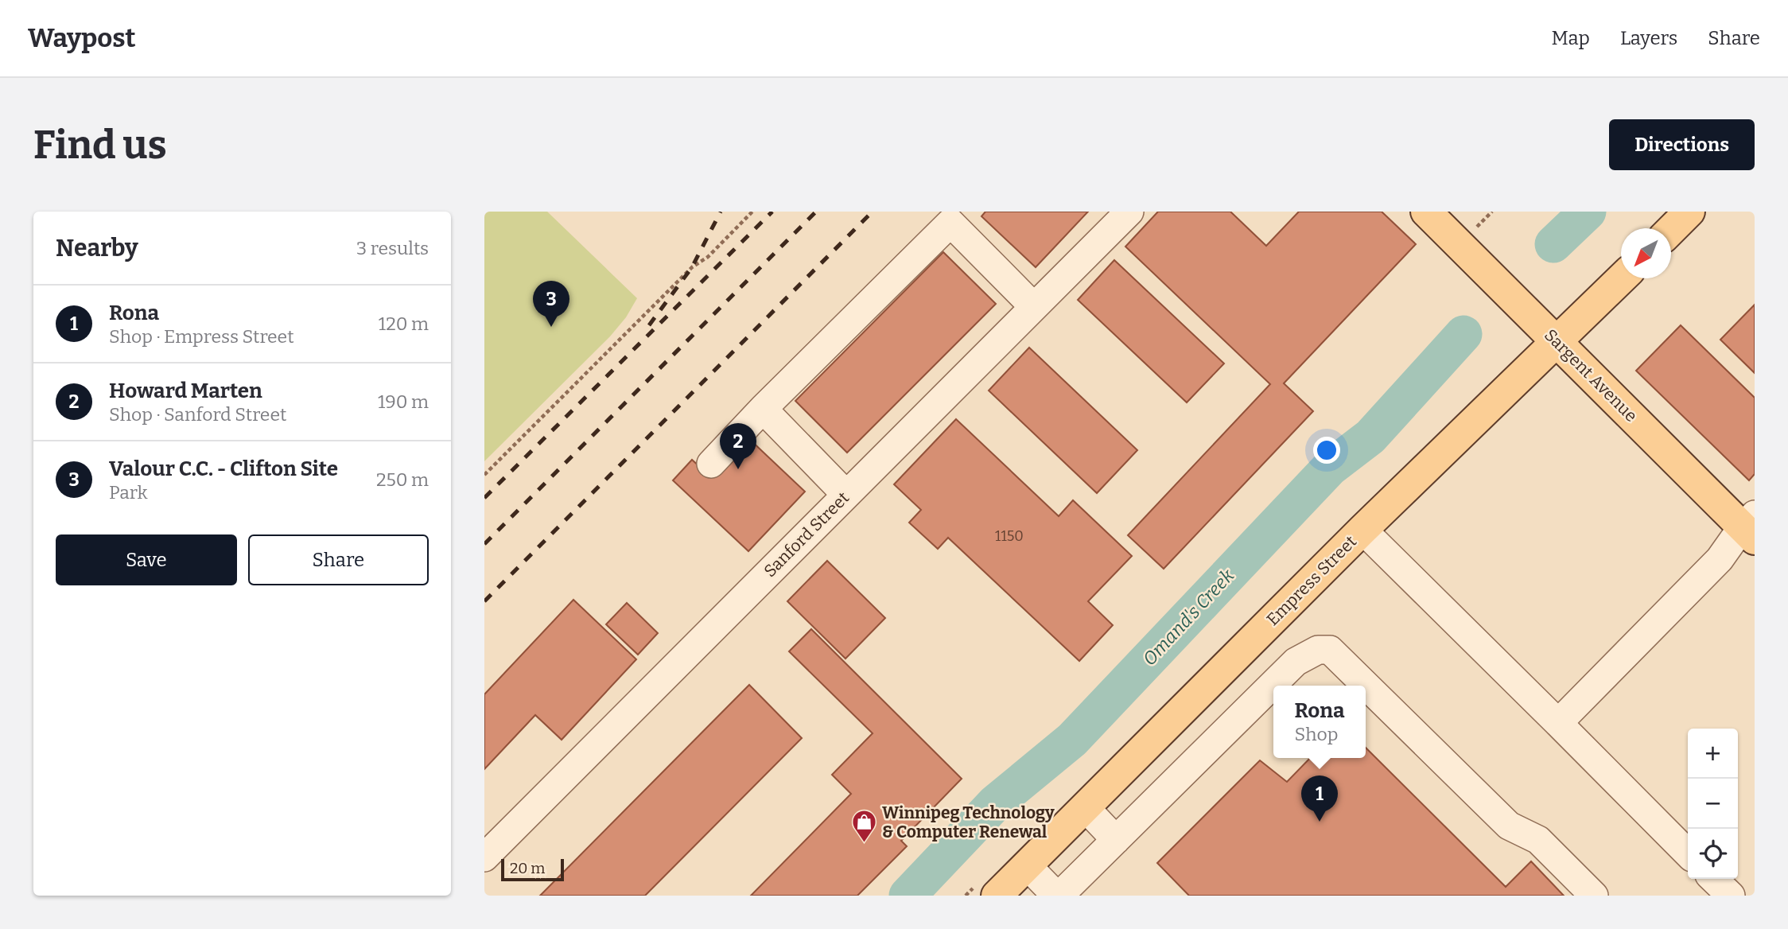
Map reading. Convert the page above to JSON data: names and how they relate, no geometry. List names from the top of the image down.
{
  "streets": {
    "main road": ["Sargent Avenue", "Empress Street"],
    "street": ["Sanford Street"]
  },
  "crossings": [
    ["Sargent Avenue", "Empress Street"]
  ],
  "water": ["Omand's Creek"],
  "places": {
    "shop": ["Winnipeg Technology & Computer Renewal"]
  },
  "house_numbers": ["1150"],
  "scale_bar": "20 m",
  "north": "bottom left",
  "page": {
    "header": "Waypost",
    "nav": ["Map", "Layers", "Share"],
    "buttons": [
      "Directions",
      ["Save", "Share"]
    ],
    "title": "Find us",
    "heading": ["Nearby", "3 results"],
    "pins": ["3", "2", "1"],
    "list": [
      {
        "mark": "1",
        "name": "Rona",
        "note": "Shop · Empress Street",
        "value": "120 m"
      },
      {
        "mark": "2",
        "name": "Howard Marten",
        "note": "Shop · Sanford Street",
        "value": "190 m"
      },
      {
        "mark": "3",
        "name": "Valour C.C. - Clifton Site",
        "note": "Park",
        "value": "250 m"
      }
    ],
    "popup": ["Rona", "Shop"],
    "map_buttons": ["+", "−"],
    "scale": "20 m"
  }
}
